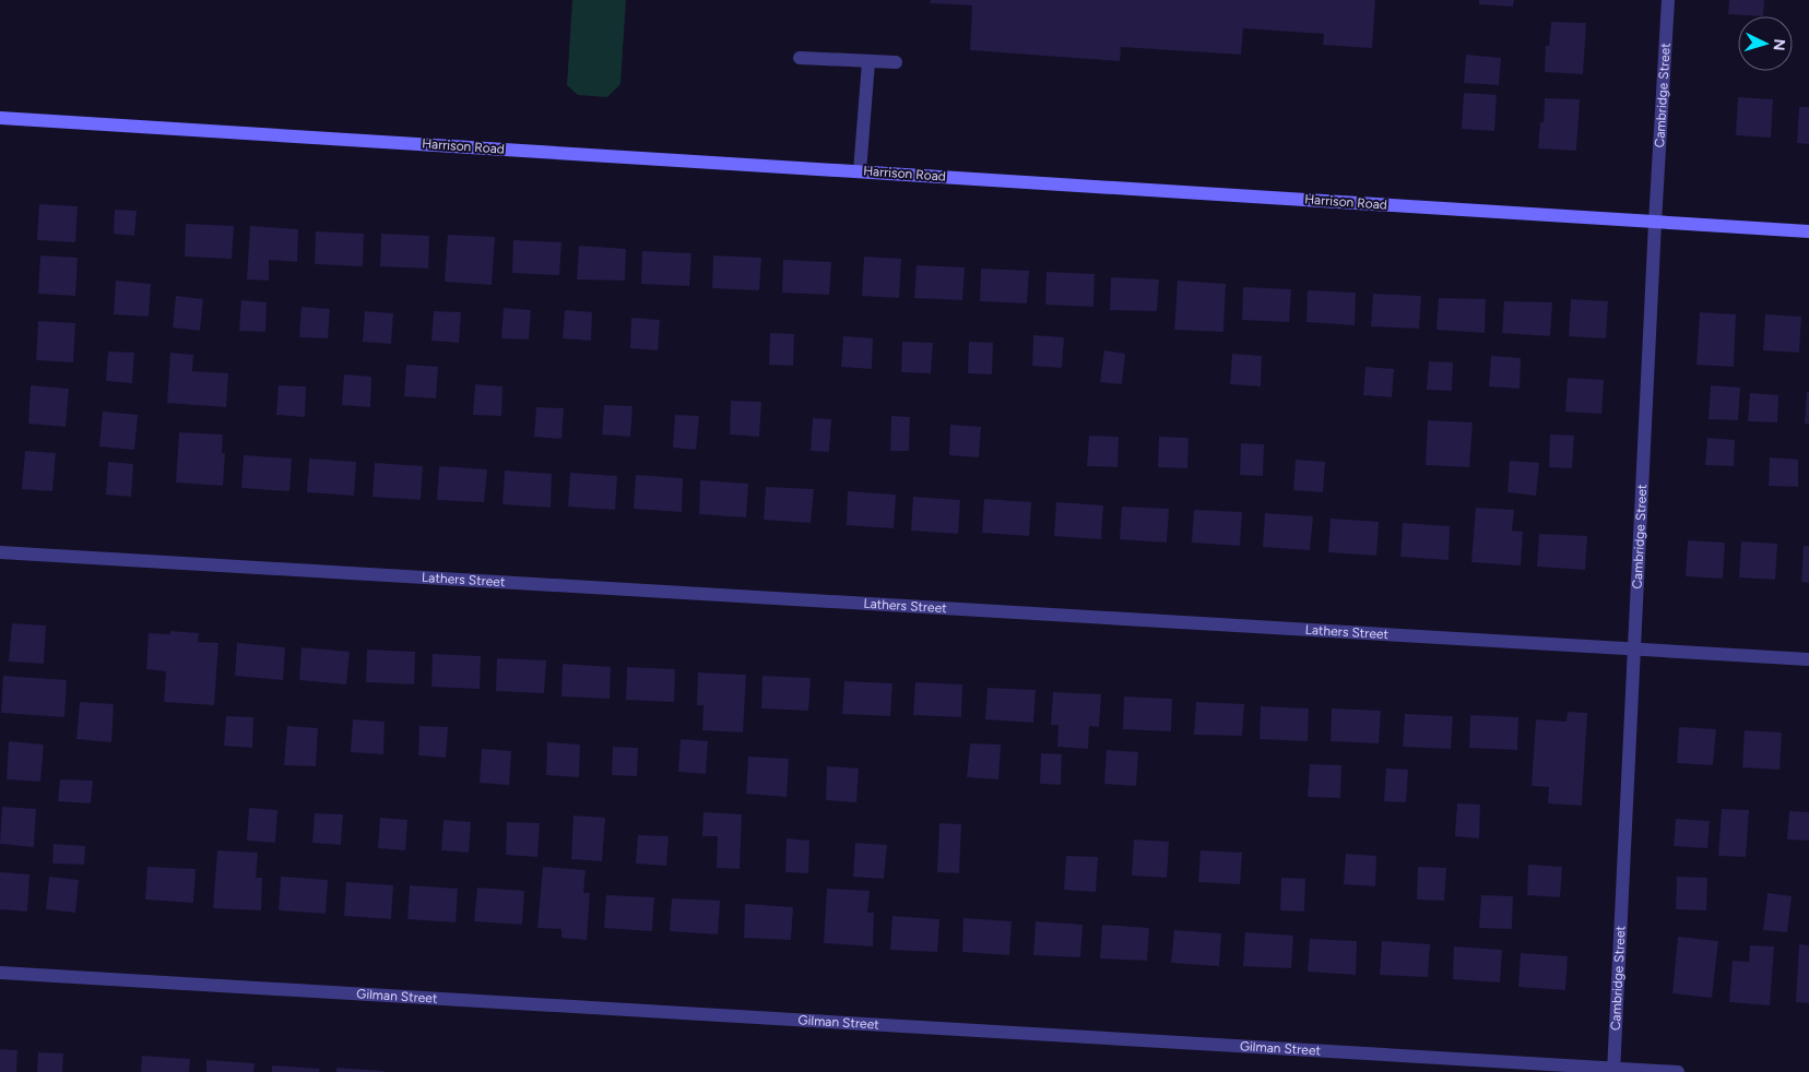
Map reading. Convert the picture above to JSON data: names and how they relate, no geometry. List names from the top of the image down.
{
  "streets": {
    "street": [
      "Cambridge Street",
      "Harrison Road",
      "Lathers Street",
      "Gilman Street"
    ]
  },
  "crossings": [
    ["Cambridge Street", "Harrison Road"],
    ["Cambridge Street", "Lathers Street"],
    ["Cambridge Street", "Gilman Street"]
  ],
  "north": "right"
}
